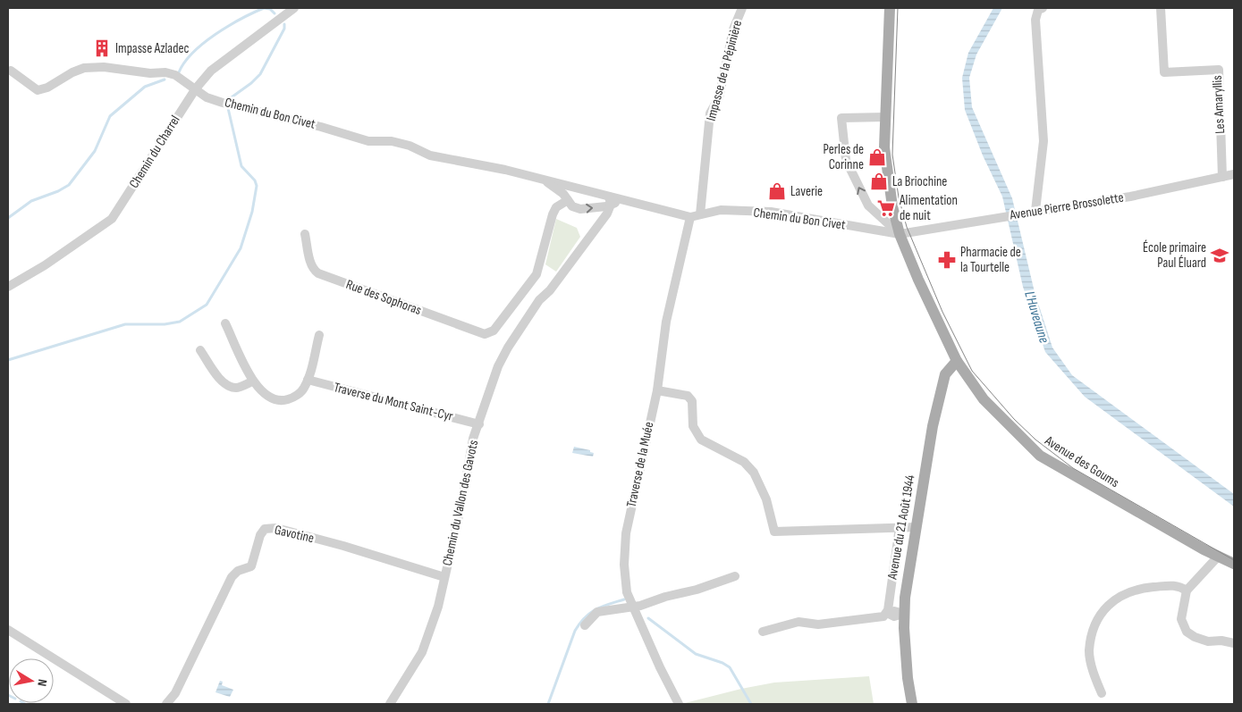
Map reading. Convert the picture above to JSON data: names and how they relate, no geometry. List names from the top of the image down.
{
  "streets": {
    "main road": ["Avenue des Goums", "Avenue du 21 Août 1944"],
    "street": [
      "Impasse de la Pépinière",
      "Les Amaryllis",
      "Chemin du Bon Civet",
      "Chemin du Charrel",
      "Avenue Pierre Brossolette",
      "Rue des Sophoras",
      "Traverse du Mont Saint-Cyr",
      "Traverse de la Muée",
      "Chemin du Vallon des Gavots",
      "Gavotine"
    ]
  },
  "crossings": [
    ["Impasse de la Pépinière", "Chemin du Bon Civet"],
    ["Les Amaryllis", "Avenue Pierre Brossolette"],
    ["Chemin du Bon Civet", "Chemin du Charrel"],
    ["Chemin du Bon Civet", "Avenue Pierre Brossolette"],
    ["Chemin du Bon Civet", "Rue des Sophoras"],
    ["Chemin du Bon Civet", "Avenue des Goums"],
    ["Chemin du Bon Civet", "Traverse de la Muée"],
    ["Chemin du Bon Civet", "Chemin du Vallon des Gavots"],
    ["Avenue Pierre Brossolette", "Avenue des Goums"],
    ["Traverse du Mont Saint-Cyr", "Chemin du Vallon des Gavots"],
    ["Avenue des Goums", "Avenue du 21 Août 1944"],
    ["Chemin du Vallon des Gavots", "Gavotine"]
  ],
  "water": ["L'Huveaune"],
  "places": {
    "building": ["Impasse Azladec"],
    "shop": ["Perles de Corinne", "La Briochine", "Laverie"],
    "supermarket": ["Alimentation de nuit"],
    "school or university": ["École primaire Paul Éluard"],
    "pharmacy": ["Pharmacie de la Tourtelle"]
  },
  "north": "right"
}
